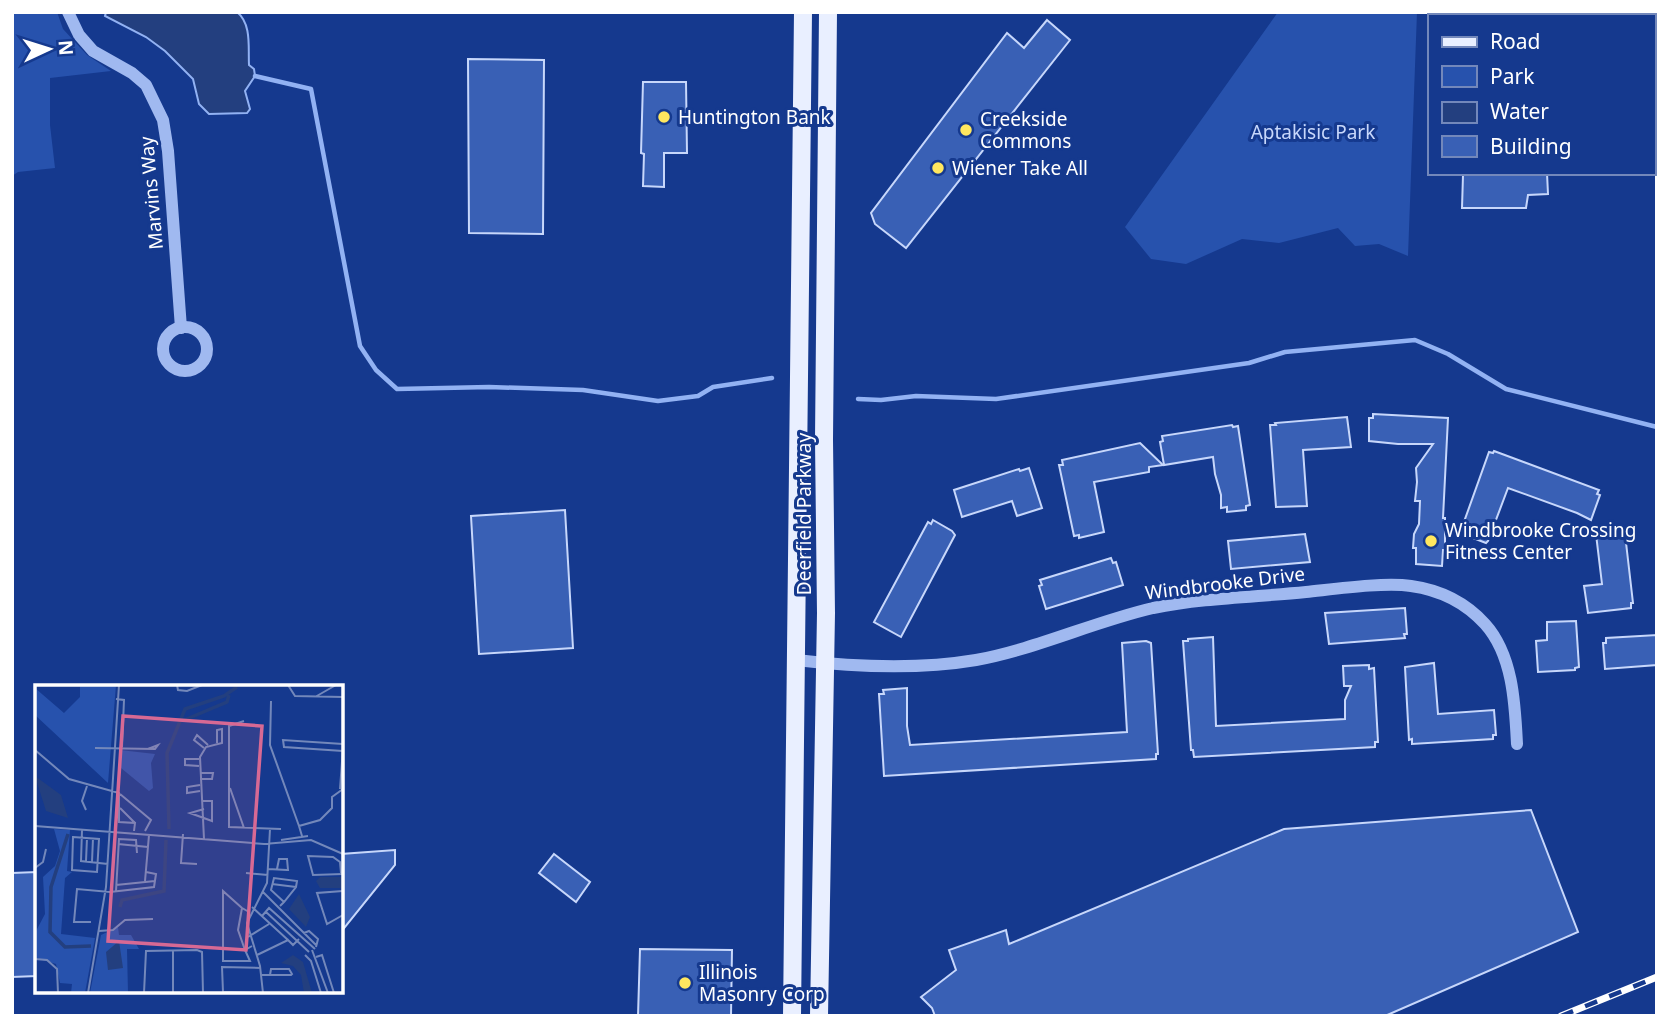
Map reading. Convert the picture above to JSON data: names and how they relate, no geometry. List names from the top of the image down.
{
  "streets": {
    "main road": ["Deerfield Parkway"],
    "street": ["Marvins Way", "Windbrooke Drive"]
  },
  "crossings": [
    ["Deerfield Parkway", "Windbrooke Drive"]
  ],
  "parks": ["Aptakisic Park"],
  "places": [
    "Huntington Bank",
    "Creekside Commons",
    "Wiener Take All",
    "Windbrooke Crossing Fitness Center",
    "Illinois Masonry Corp"
  ],
  "legend": [
    "Road",
    "Park",
    "Water",
    "Building"
  ],
  "north": "right"
}
